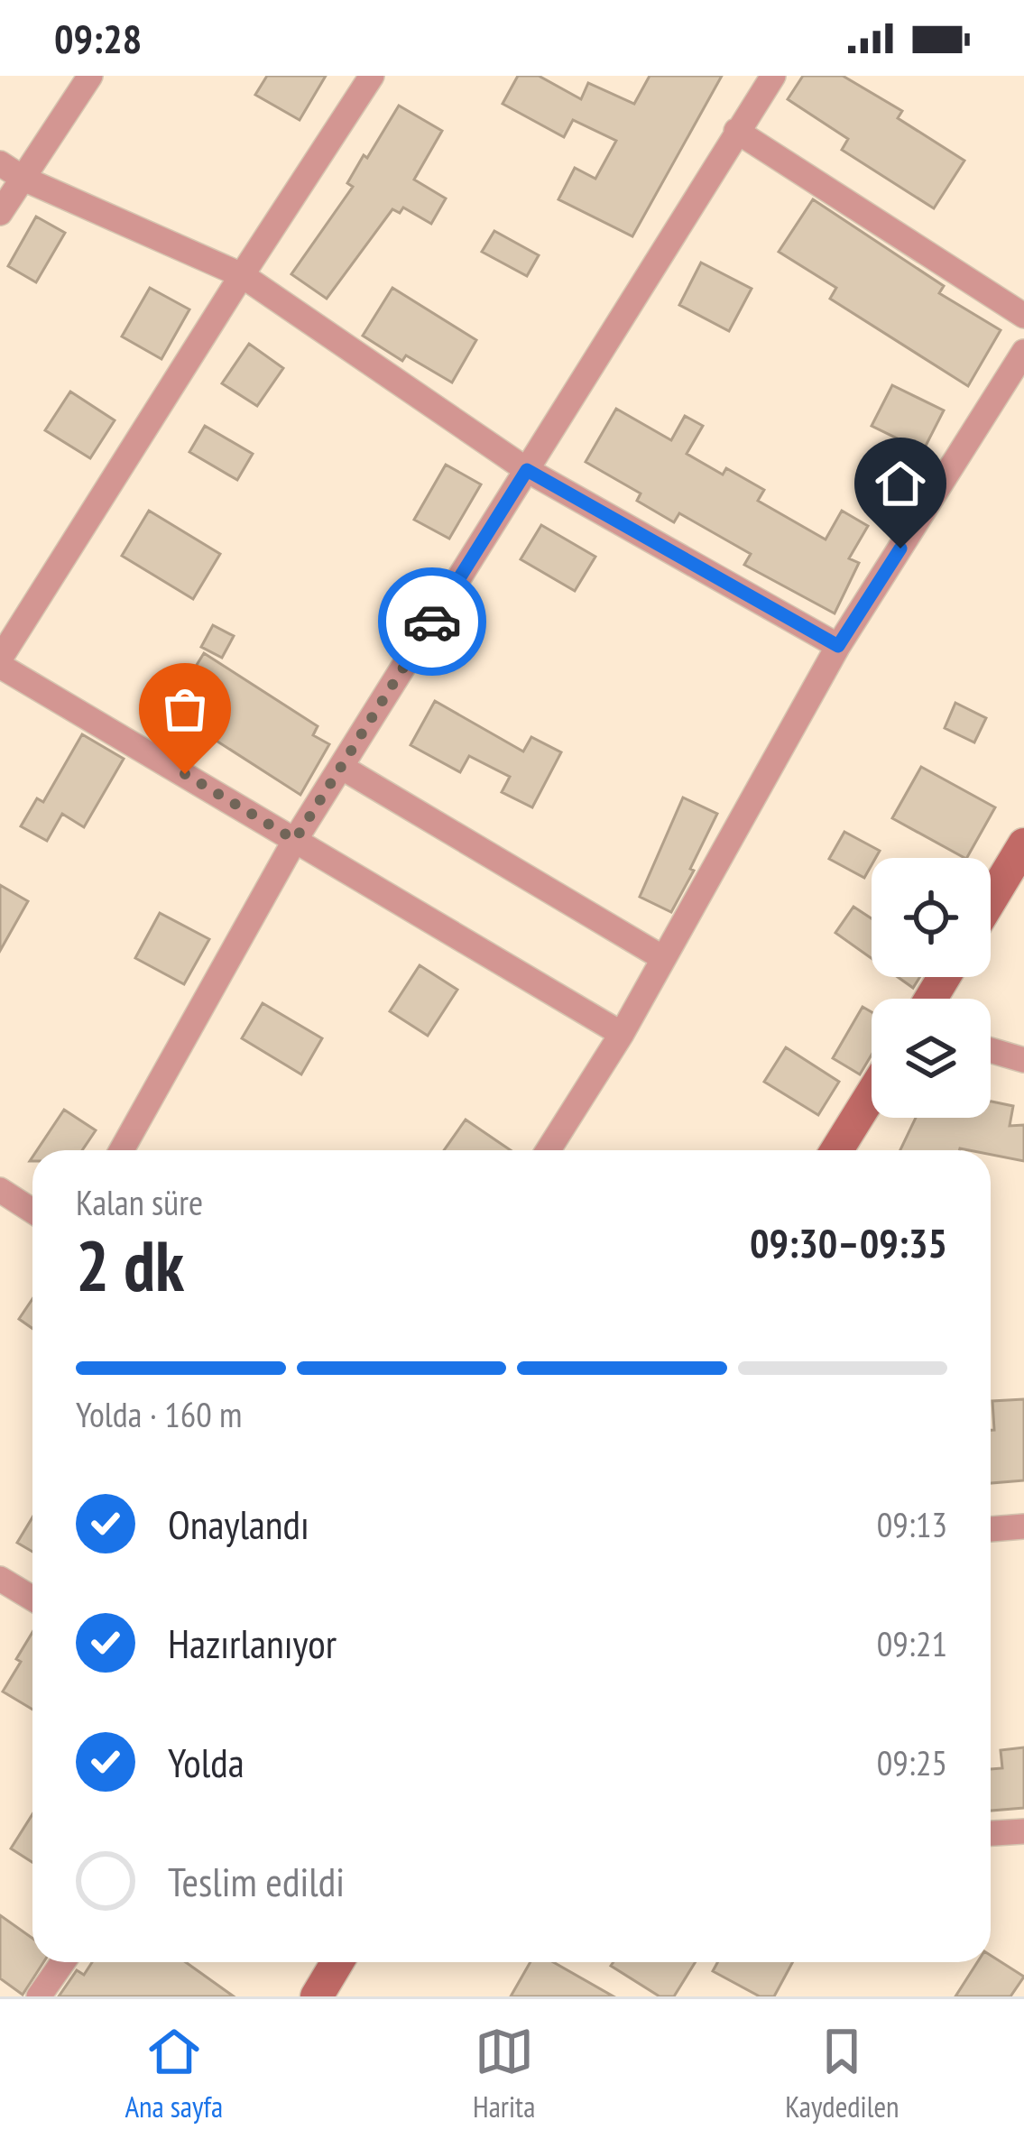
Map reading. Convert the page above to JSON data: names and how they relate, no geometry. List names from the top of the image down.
{
  "page": {
    "status": "09:28",
    "heading": ["2 dk", "Kalan süre", "09:30–09:35"],
    "bar": "Yolda · 160 m",
    "list": [
      ["Onaylandı", "09:13"],
      ["Hazırlanıyor", "09:21"],
      ["Yolda", "09:25"],
      "Teslim edildi"
    ],
    "tabs": ["Ana sayfa", "Harita", "Kaydedilen"]
  }
}
